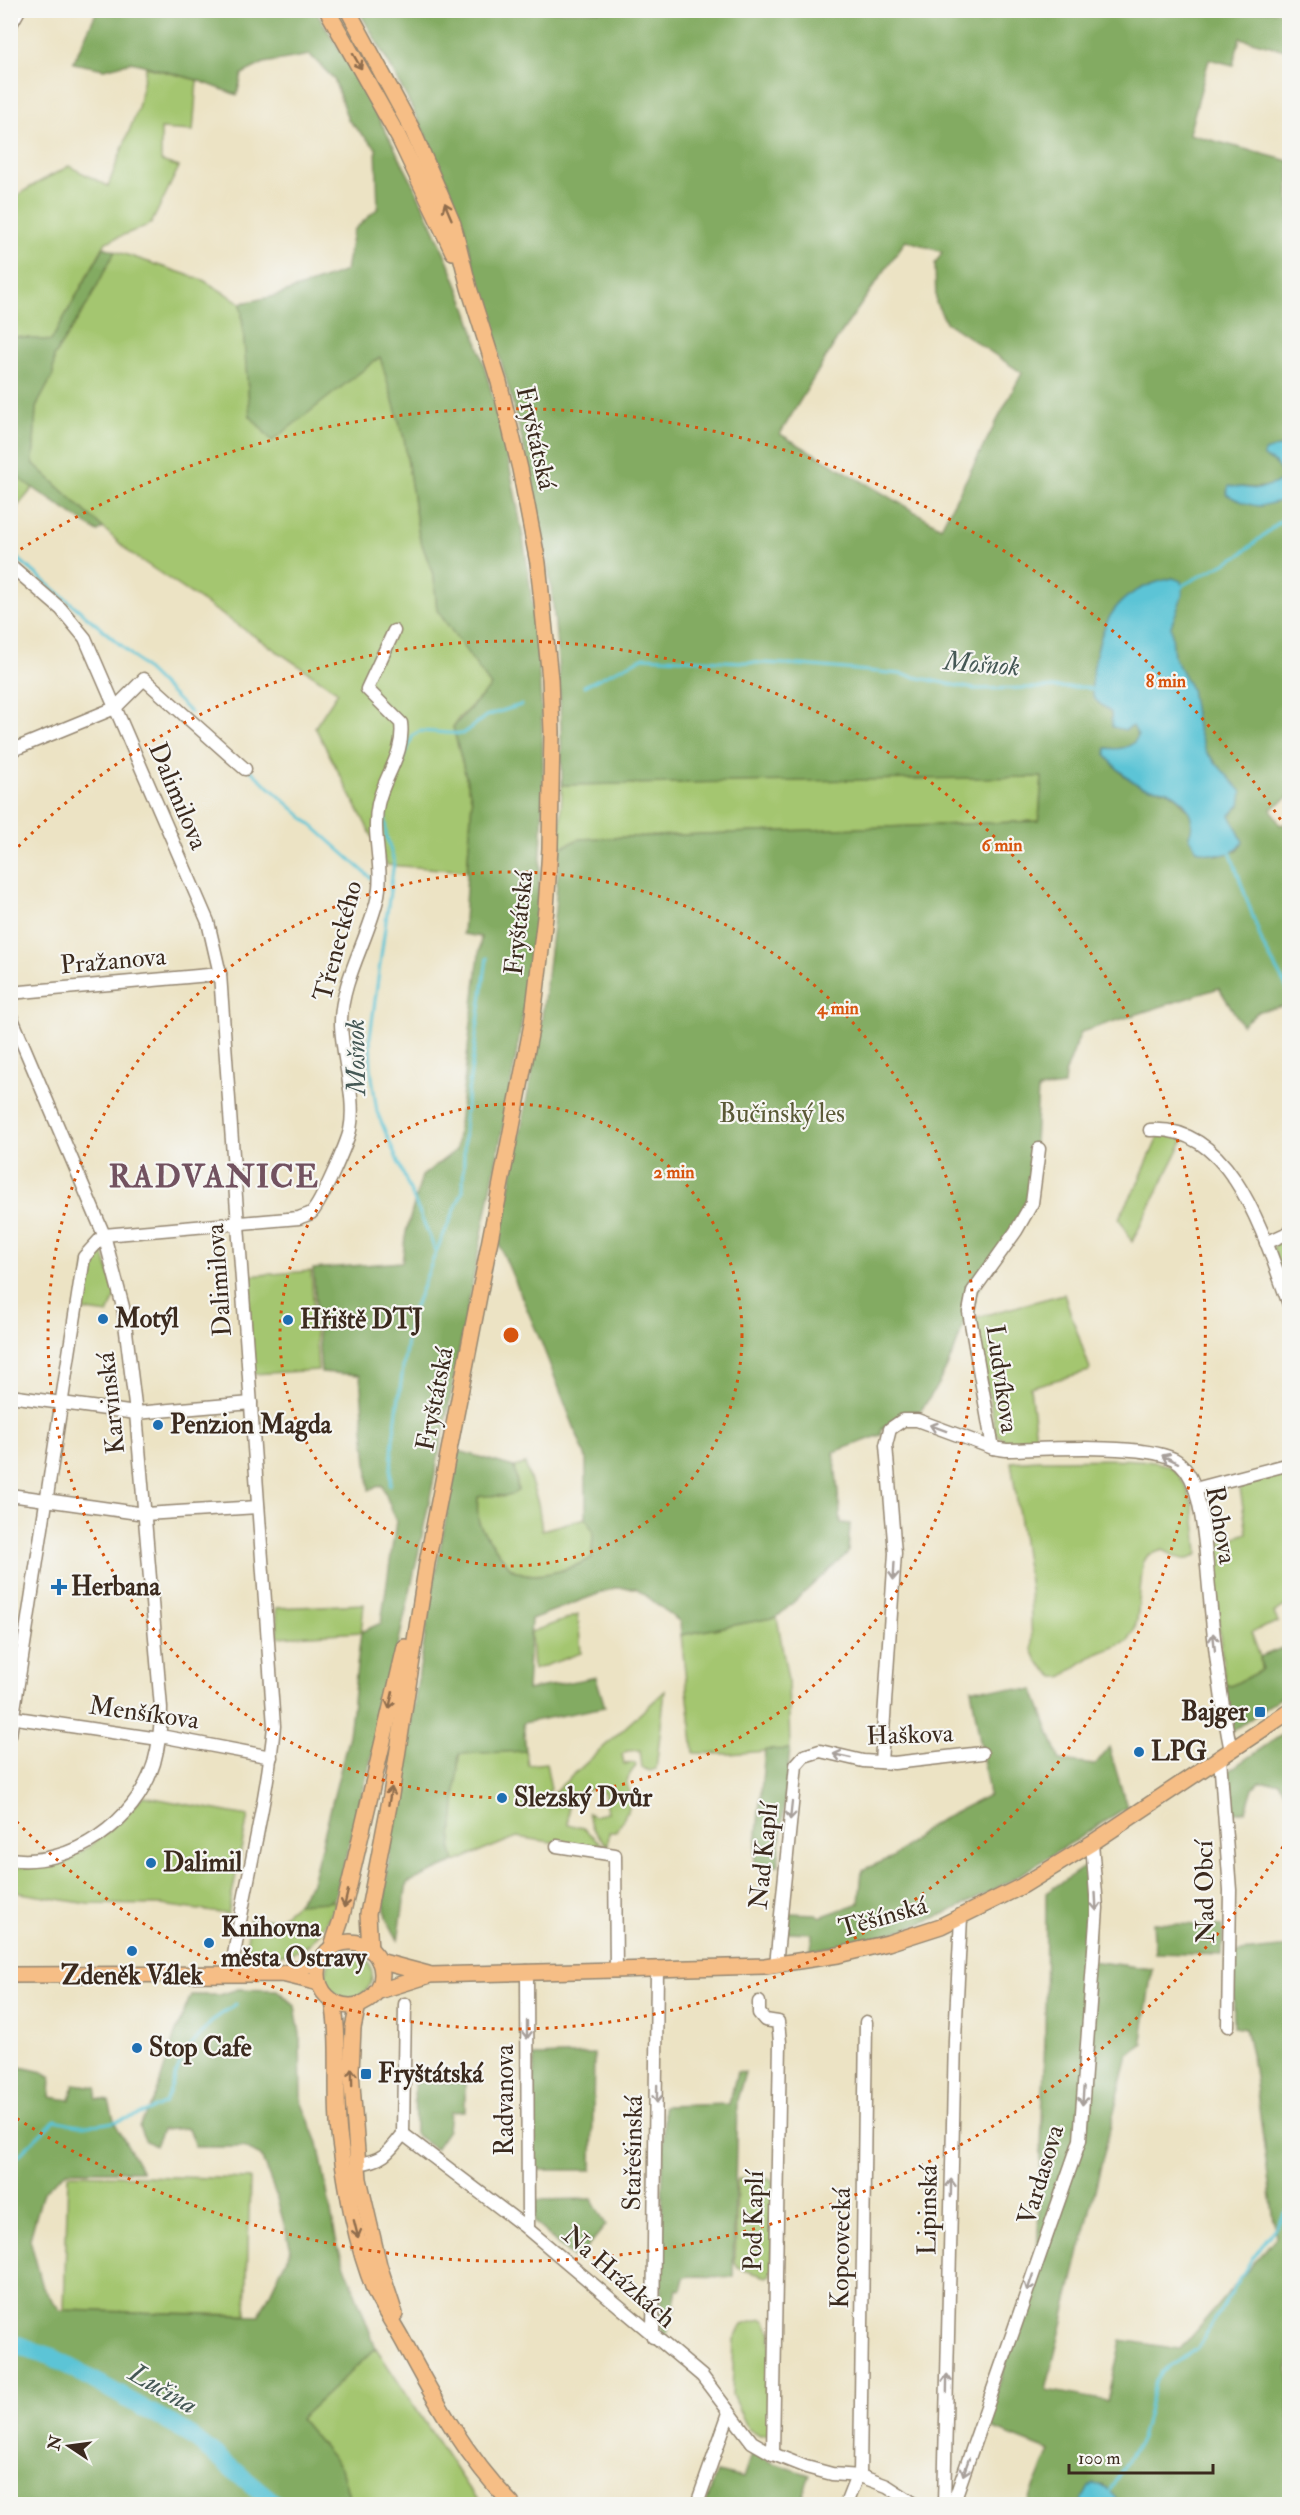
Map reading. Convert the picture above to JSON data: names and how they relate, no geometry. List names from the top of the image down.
{
  "streets": {
    "main road": ["Fryštátská", "Těšínská"],
    "street": [
      "Dalimilova",
      "Třeneckého",
      "Pražanova",
      "Ludvíkova",
      "Karvinská",
      "Rohova",
      "Menšíkova",
      "Haškova",
      "Nad Kaplí",
      "Nad Obcí",
      "Radvanova",
      "Stařešinská",
      "Vardasova",
      "Lipinská",
      "Pod Kaplí",
      "Kopcovecká",
      "Na Hrázkách"
    ]
  },
  "crossings": [
    ["Fryštátská", "Těšínská"],
    ["Dalimilova", "Třeneckého"],
    ["Dalimilova", "Pražanova"],
    ["Dalimilova", "Menšíkova"],
    ["Třeneckého", "Karvinská"],
    ["Ludvíkova", "Rohova"],
    ["Ludvíkova", "Haškova"],
    ["Karvinská", "Menšíkova"],
    ["Rohova", "Nad Obcí"],
    ["Rohova", "Těšínská"],
    ["Haškova", "Nad Kaplí"],
    ["Nad Kaplí", "Těšínská"],
    ["Nad Obcí", "Těšínská"],
    ["Těšínská", "Radvanova"],
    ["Těšínská", "Stařešinská"],
    ["Těšínská", "Vardasova"],
    ["Těšínská", "Lipinská"],
    ["Radvanova", "Na Hrázkách"],
    ["Stařešinská", "Na Hrázkách"],
    ["Pod Kaplí", "Na Hrázkách"],
    ["Kopcovecká", "Na Hrázkách"]
  ],
  "one_way": [
    "Haškova",
    "Nad Kaplí",
    "Radvanova",
    "Stařešinská",
    "Vardasova",
    "Lipinská"
  ],
  "districts": ["RADVANICE"],
  "water": ["Mošnok", "Lučina"],
  "parks": ["Bučinský les"],
  "places": {
    "other": [
      "Motýl",
      "Hřiště DTJ",
      "Penzion Magda",
      "LPG",
      "Slezský Dvůr",
      "Dalimil",
      "Knihovna města Ostravy",
      "Zdeněk Válek",
      "Stop Cafe"
    ],
    "health": ["Herbana"],
    "transit": ["Bajger", "Fryštátská"]
  },
  "scale_bar": "100 m",
  "north": "left",
  "rings": [
    "8 min",
    "6 min",
    "4 min",
    "2 min"
  ]
}
